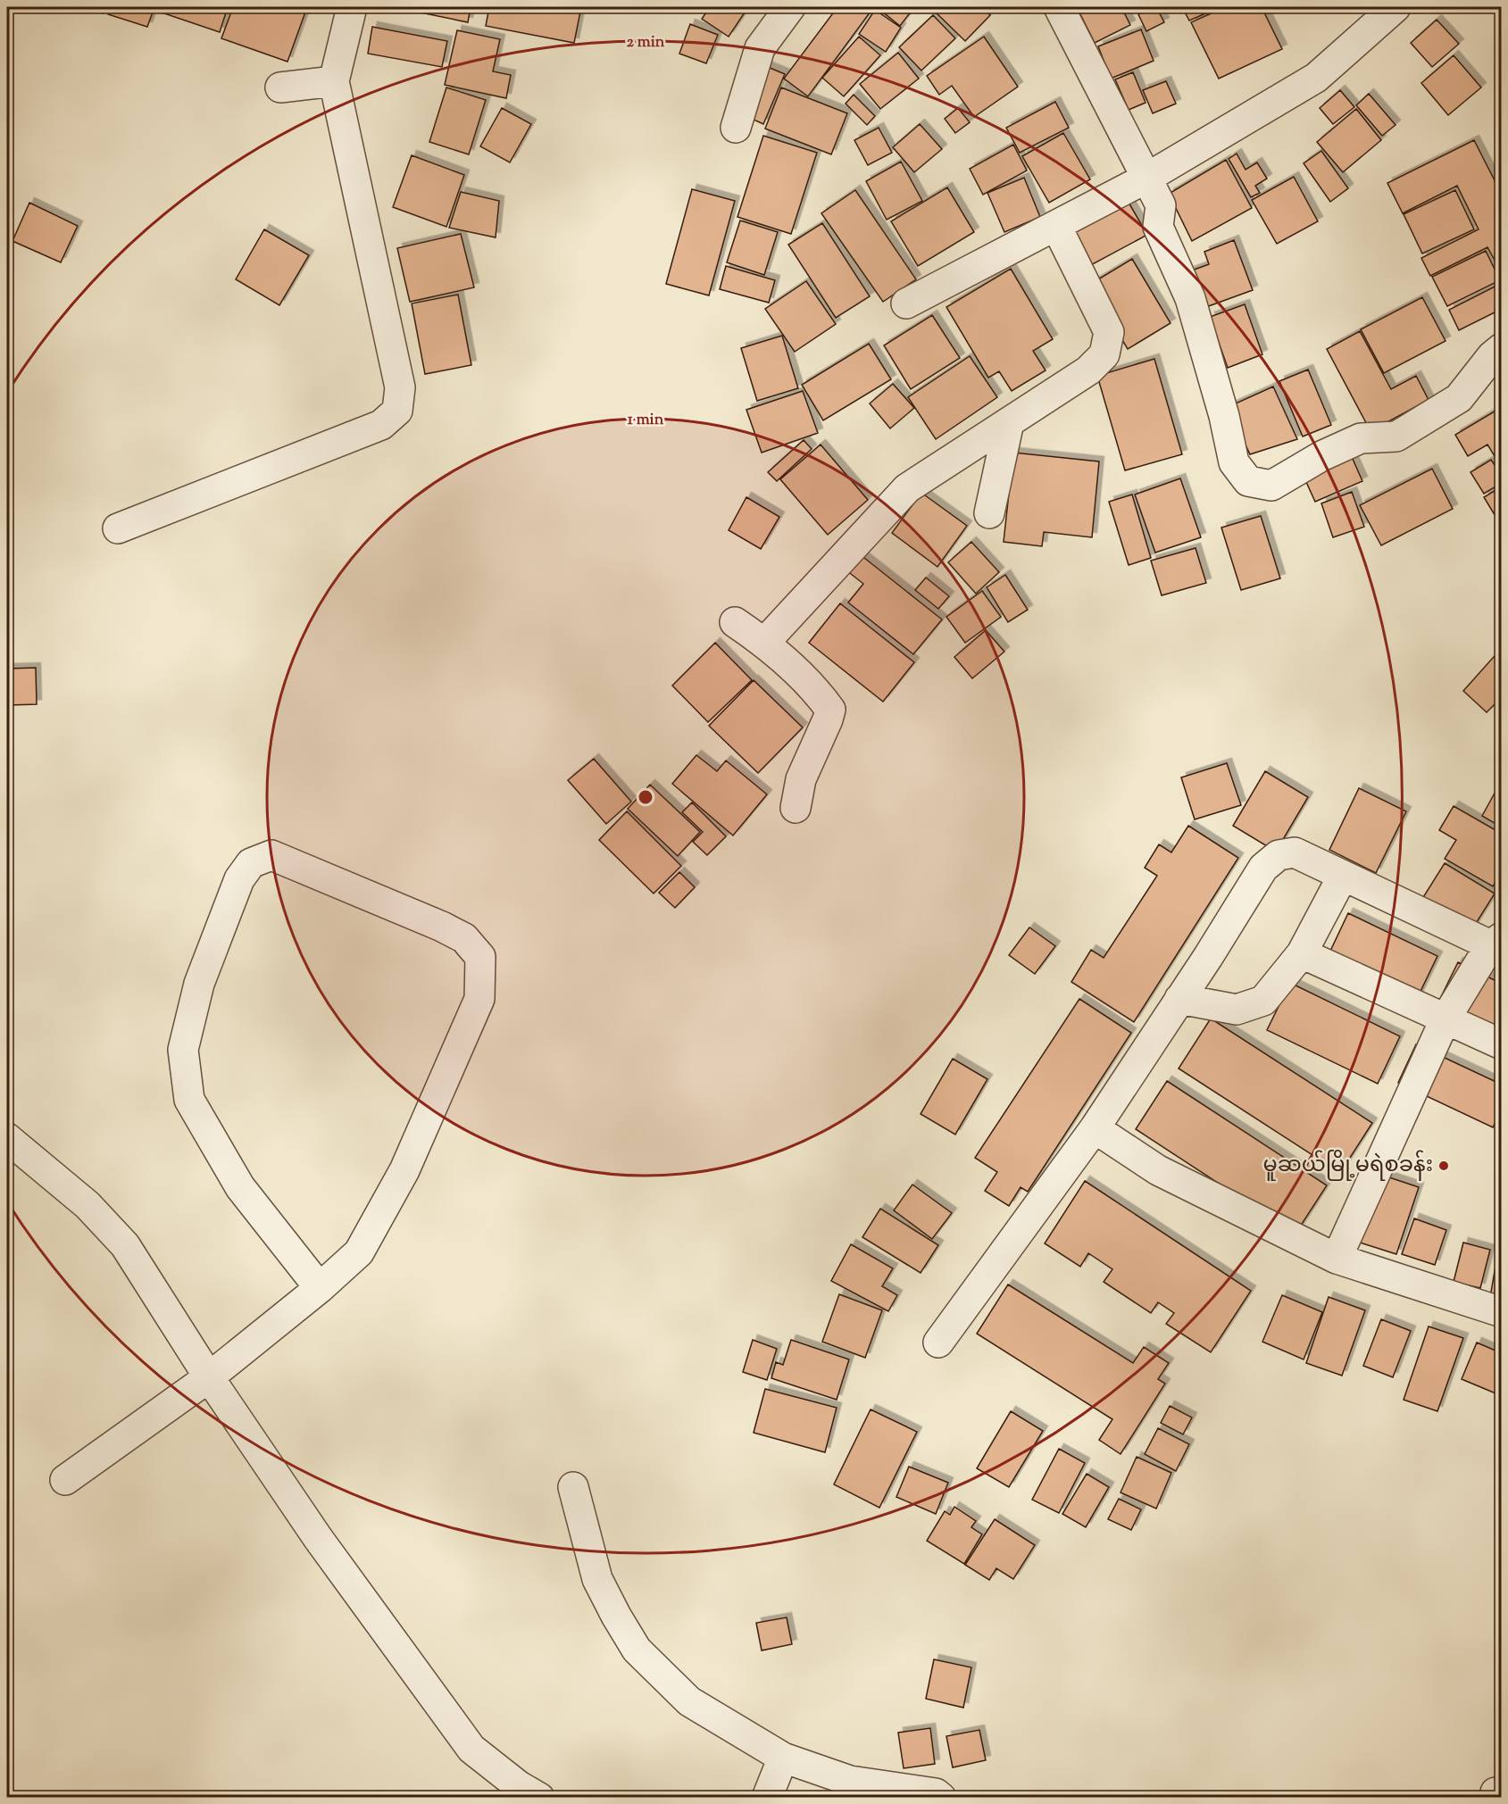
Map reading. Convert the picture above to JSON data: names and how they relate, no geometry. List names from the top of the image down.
{
  "places": ["မူဆယ်မြို့မရဲစခန်း"],
  "rings": ["2 min", "1 min"]
}
